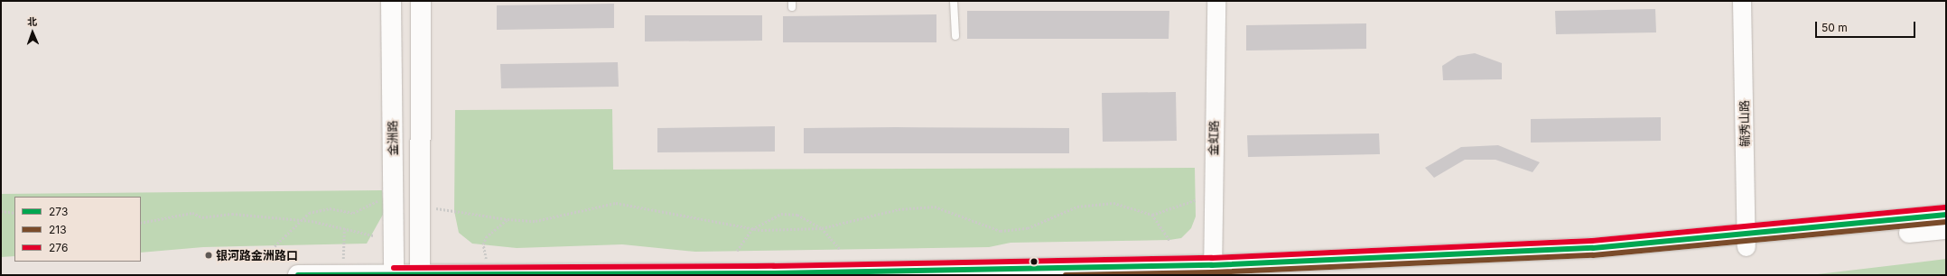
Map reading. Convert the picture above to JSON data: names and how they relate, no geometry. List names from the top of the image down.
{
  "streets": {
    "main road": ["金洲路"],
    "street": ["毓秀山路", "金虹路"]
  },
  "places": ["银河路金洲路口"],
  "lines": ["transit line 276", "transit line 273", "transit line 213"],
  "legend": ["273", "213", "276"],
  "scale_bar": "50 m",
  "north": "top"
}
